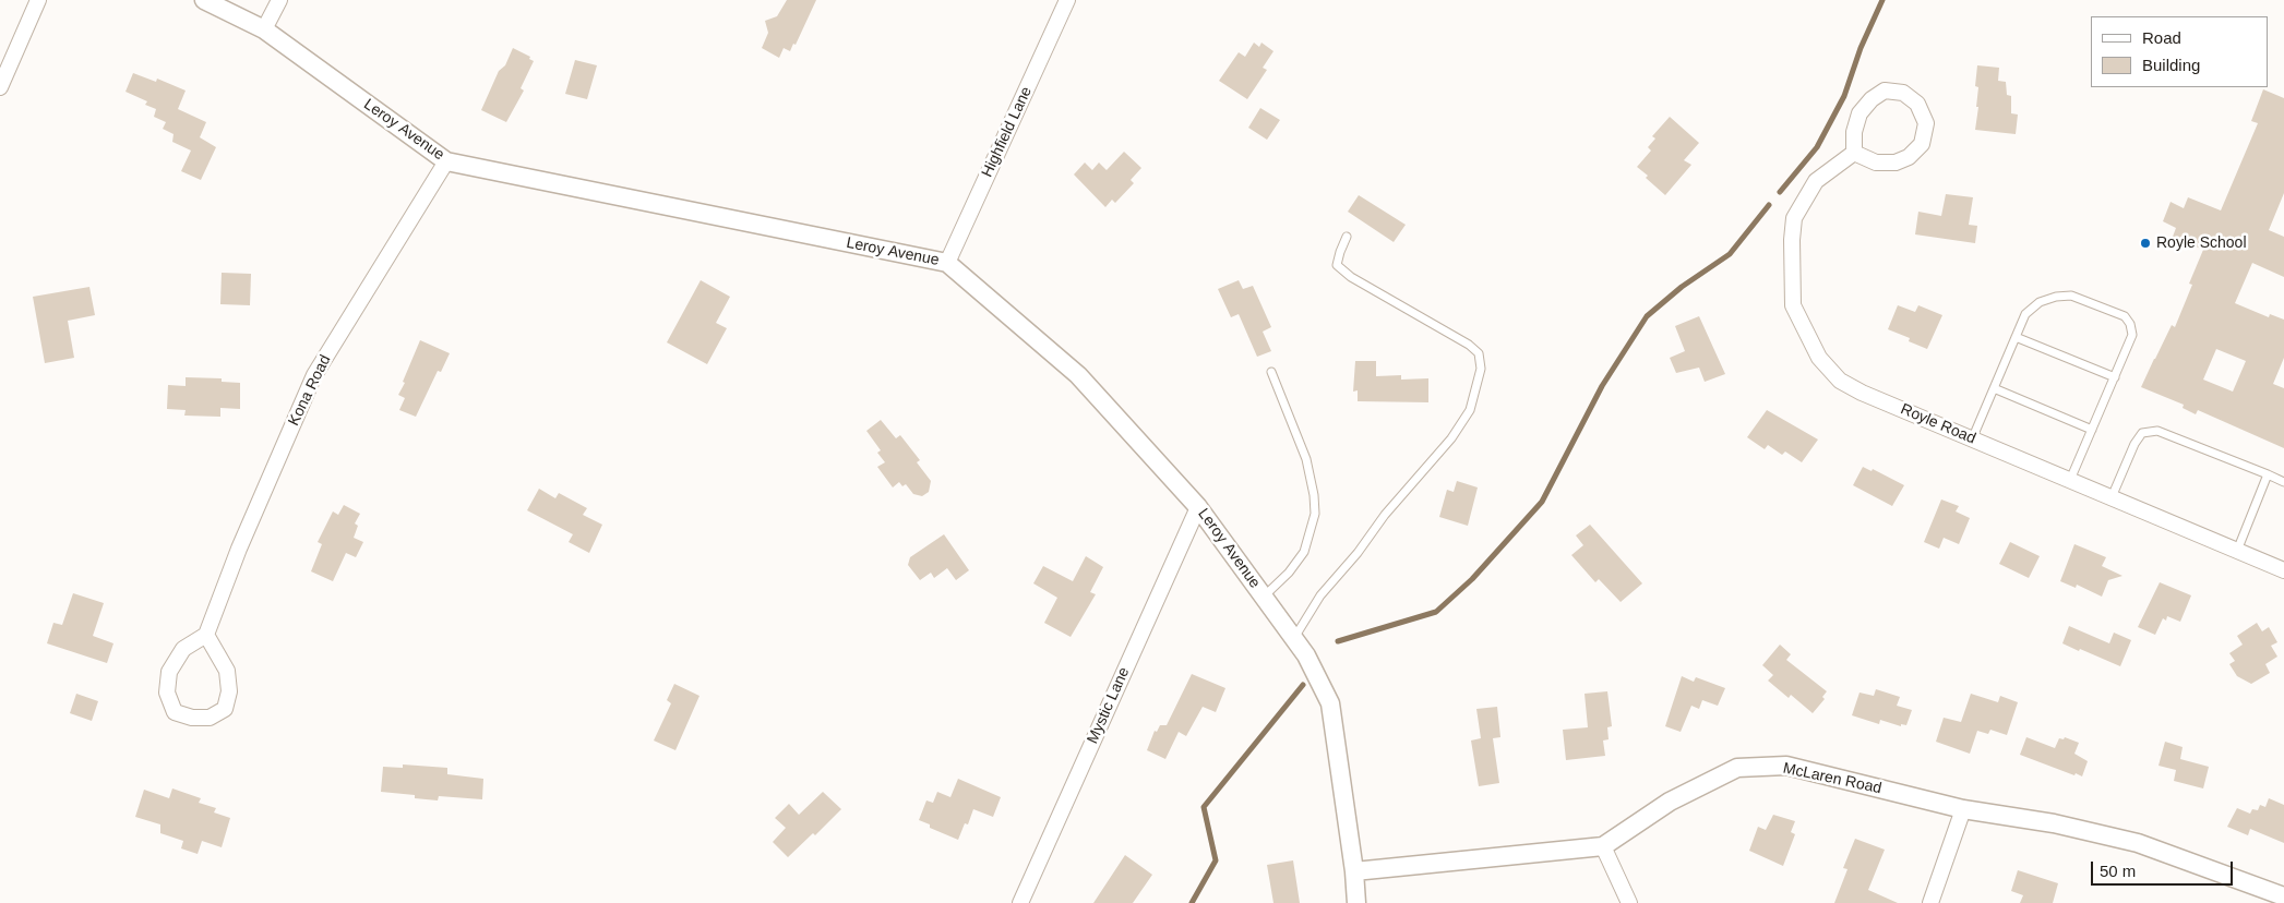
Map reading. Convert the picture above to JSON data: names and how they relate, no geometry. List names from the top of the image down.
{
  "streets": {
    "street": [
      "Leroy Avenue",
      "Highfield Lane",
      "Kona Road",
      "Royle Road",
      "Mystic Lane",
      "McLaren Road"
    ]
  },
  "crossings": [
    ["Leroy Avenue", "Highfield Lane"],
    ["Leroy Avenue", "Kona Road"],
    ["Leroy Avenue", "Mystic Lane"],
    ["Leroy Avenue", "McLaren Road"]
  ],
  "places": ["Royle School"],
  "legend": ["Road", "Building"],
  "scale_bar": "50 m"
}
